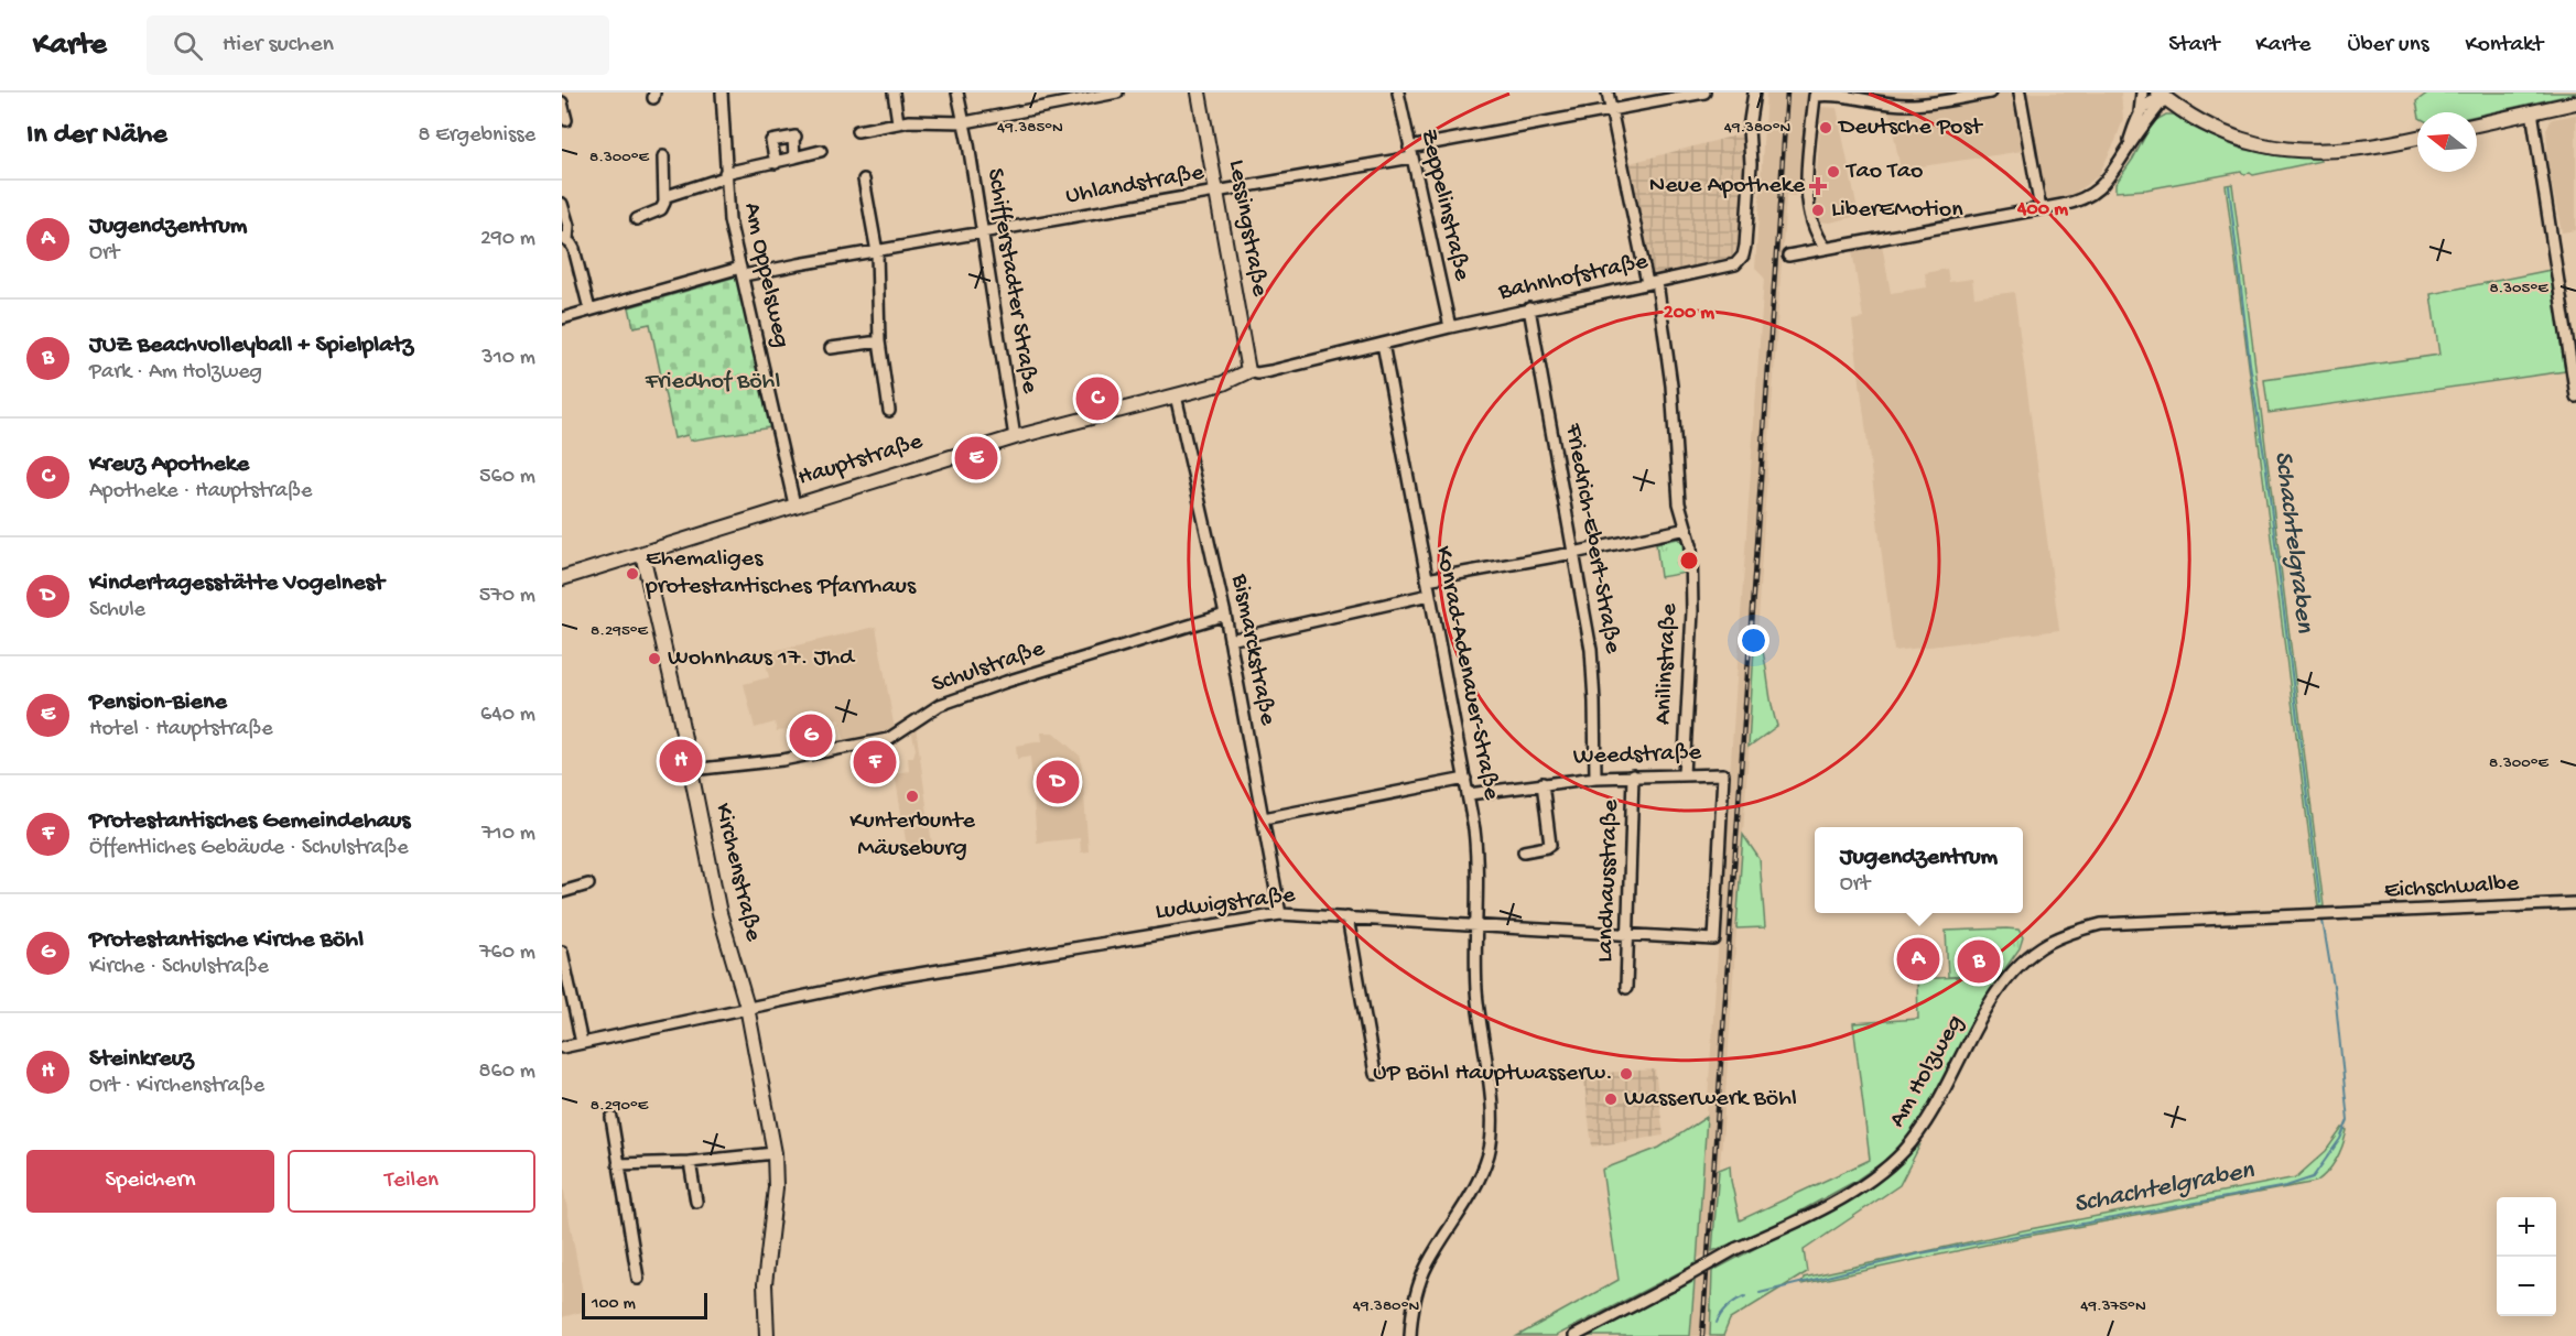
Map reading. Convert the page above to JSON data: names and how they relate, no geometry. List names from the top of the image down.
{
  "streets": {
    "street": [
      "Uhlandstraße",
      "Zeppelinstraße",
      "Lessingstraße",
      "Am Oppelsweg",
      "Bahnhofstraße",
      "Schifferstadter Straße",
      "Hauptstraße",
      "Friedrich-Ebert-Straße",
      "Bismarckstraße",
      "Anilinstraße",
      "Schulstraße",
      "Konrad-Adenauer-Straße",
      "Weedstraße",
      "Kirchenstraße",
      "Landhausstraße",
      "Eichschwalbe",
      "Ludwigstraße",
      "Am Holzweg"
    ]
  },
  "crossings": [
    ["Uhlandstraße", "Zeppelinstraße"],
    ["Uhlandstraße", "Lessingstraße"],
    ["Uhlandstraße", "Am Oppelsweg"],
    ["Uhlandstraße", "Schifferstadter Straße"],
    ["Uhlandstraße", "Anilinstraße"],
    ["Zeppelinstraße", "Bahnhofstraße"],
    ["Lessingstraße", "Bahnhofstraße"],
    ["Lessingstraße", "Hauptstraße"],
    ["Am Oppelsweg", "Hauptstraße"],
    ["Bahnhofstraße", "Hauptstraße"],
    ["Bahnhofstraße", "Friedrich-Ebert-Straße"],
    ["Bahnhofstraße", "Anilinstraße"],
    ["Bahnhofstraße", "Konrad-Adenauer-Straße"],
    ["Schifferstadter Straße", "Hauptstraße"],
    ["Hauptstraße", "Bismarckstraße"],
    ["Hauptstraße", "Kirchenstraße"],
    ["Friedrich-Ebert-Straße", "Weedstraße"],
    ["Bismarckstraße", "Schulstraße"],
    ["Bismarckstraße", "Ludwigstraße"],
    ["Anilinstraße", "Weedstraße"],
    ["Schulstraße", "Kirchenstraße"],
    ["Konrad-Adenauer-Straße", "Weedstraße"],
    ["Konrad-Adenauer-Straße", "Ludwigstraße"],
    ["Weedstraße", "Landhausstraße"],
    ["Weedstraße", "Ludwigstraße"],
    ["Kirchenstraße", "Ludwigstraße"],
    ["Landhausstraße", "Ludwigstraße"],
    ["Eichschwalbe", "Am Holzweg"]
  ],
  "water": ["Schachtelgraben"],
  "parks": ["Friedhof Böhl"],
  "places": {
    "other": [
      "Deutsche Post",
      "Tao Tao",
      "LiberEMotion",
      "Ehemaliges protestantisches Pfarrhaus",
      "Wohnhaus 17. Jhd",
      "Kunterbunte Mäuseburg",
      "UP Böhl Hauptwasserw.",
      "Wasserwerk Böhl"
    ],
    "health": ["Neue Apotheke"]
  },
  "scale_bar": "100 m",
  "north": "left",
  "page": {
    "header": "Karte",
    "search": "Hier suchen",
    "nav": [
      "Start",
      "Karte",
      "Über uns",
      "Kontakt"
    ],
    "heading": ["In der Nähe", "8 Ergebnisse"],
    "list": [
      {
        "mark": "A",
        "name": "Jugendzentrum",
        "note": "Ort",
        "value": "290 m"
      },
      {
        "mark": "B",
        "name": "JUZ Beachvolleyball + Spielplatz",
        "note": "Park · Am Holzweg",
        "value": "310 m"
      },
      {
        "mark": "C",
        "name": "Kreuz Apotheke",
        "note": "Apotheke · Hauptstraße",
        "value": "560 m"
      },
      {
        "mark": "D",
        "name": "Kindertagesstätte Vogelnest",
        "note": "Schule",
        "value": "570 m"
      },
      {
        "mark": "E",
        "name": "Pension-Biene",
        "note": "Hotel · Hauptstraße",
        "value": "640 m"
      },
      {
        "mark": "F",
        "name": "Protestantisches Gemeindehaus",
        "note": "Öffentliches Gebäude · Schulstraße",
        "value": "710 m"
      },
      {
        "mark": "G",
        "name": "Protestantische Kirche Böhl",
        "note": "Kirche · Schulstraße",
        "value": "760 m"
      },
      {
        "mark": "H",
        "name": "Steinkreuz",
        "note": "Ort · Kirchenstraße",
        "value": "860 m"
      }
    ],
    "pins": [
      "C",
      "E",
      "G",
      "H",
      "F",
      "D",
      "A",
      "B"
    ],
    "popup": ["Jugendzentrum", "Ort"],
    "buttons": ["Speichern", "Teilen"],
    "map_buttons": ["+", "−"],
    "scale": "100 m"
  },
  "coordinates": [
    "49.385°N",
    "49.380°N",
    "8.300°E",
    "8.305°E",
    "8.295°E",
    "8.290°E",
    "49.375°N"
  ],
  "rings": ["400 m", "200 m"]
}
